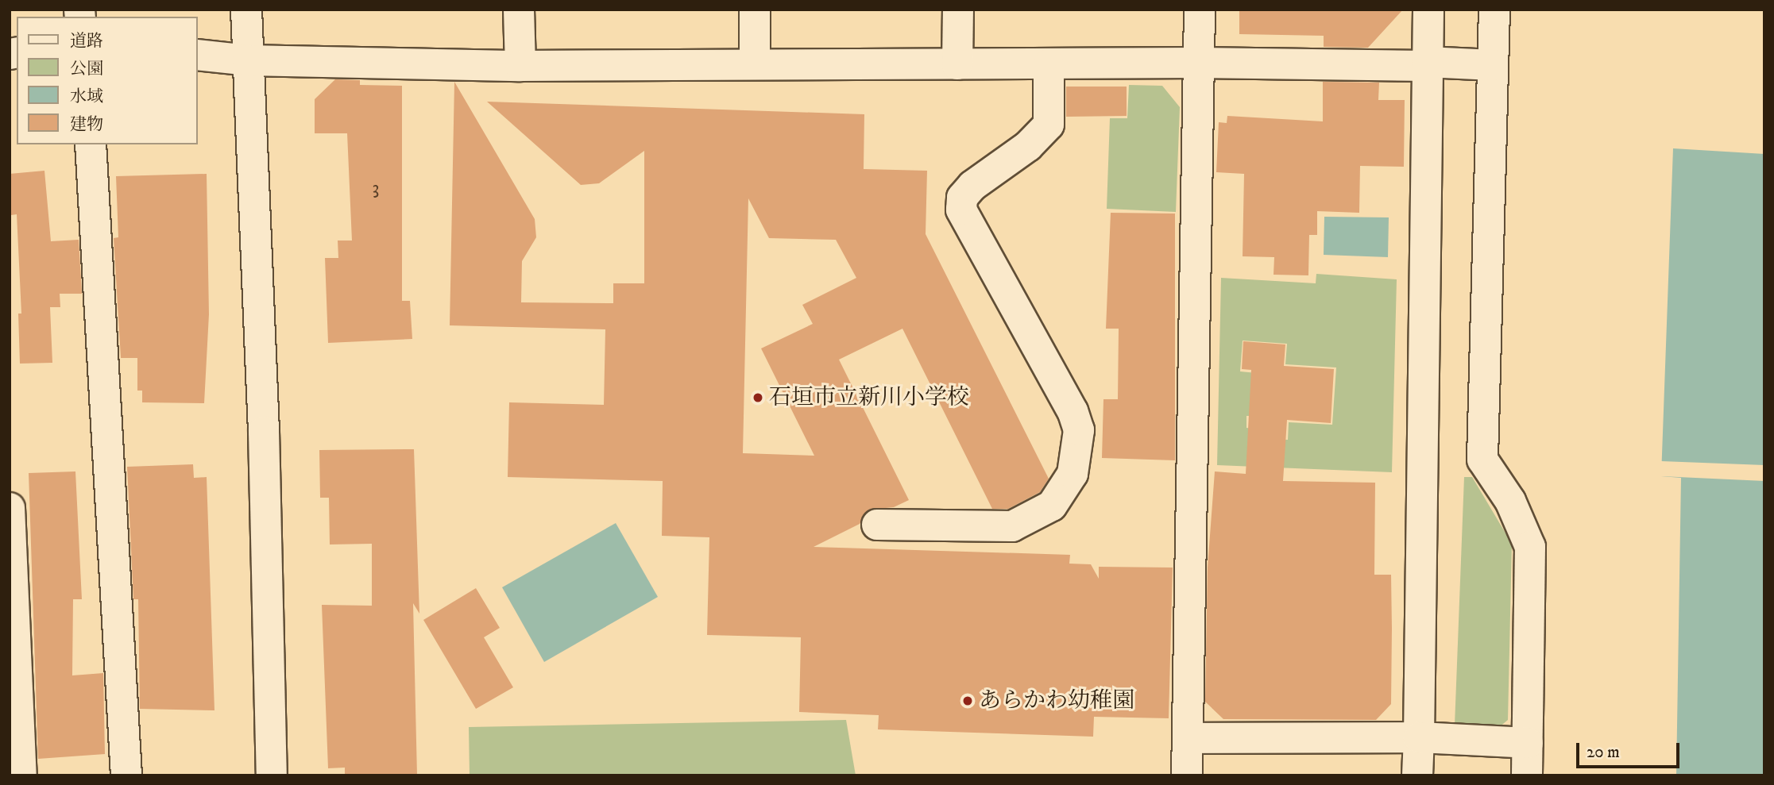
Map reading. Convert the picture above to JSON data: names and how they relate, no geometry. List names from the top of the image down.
{
  "places": ["石垣市立新川小学校", "あらかわ幼稚園"],
  "house_numbers": ["3"],
  "legend": [
    "道路",
    "公園",
    "水域",
    "建物"
  ],
  "scale_bar": "20 m"
}
